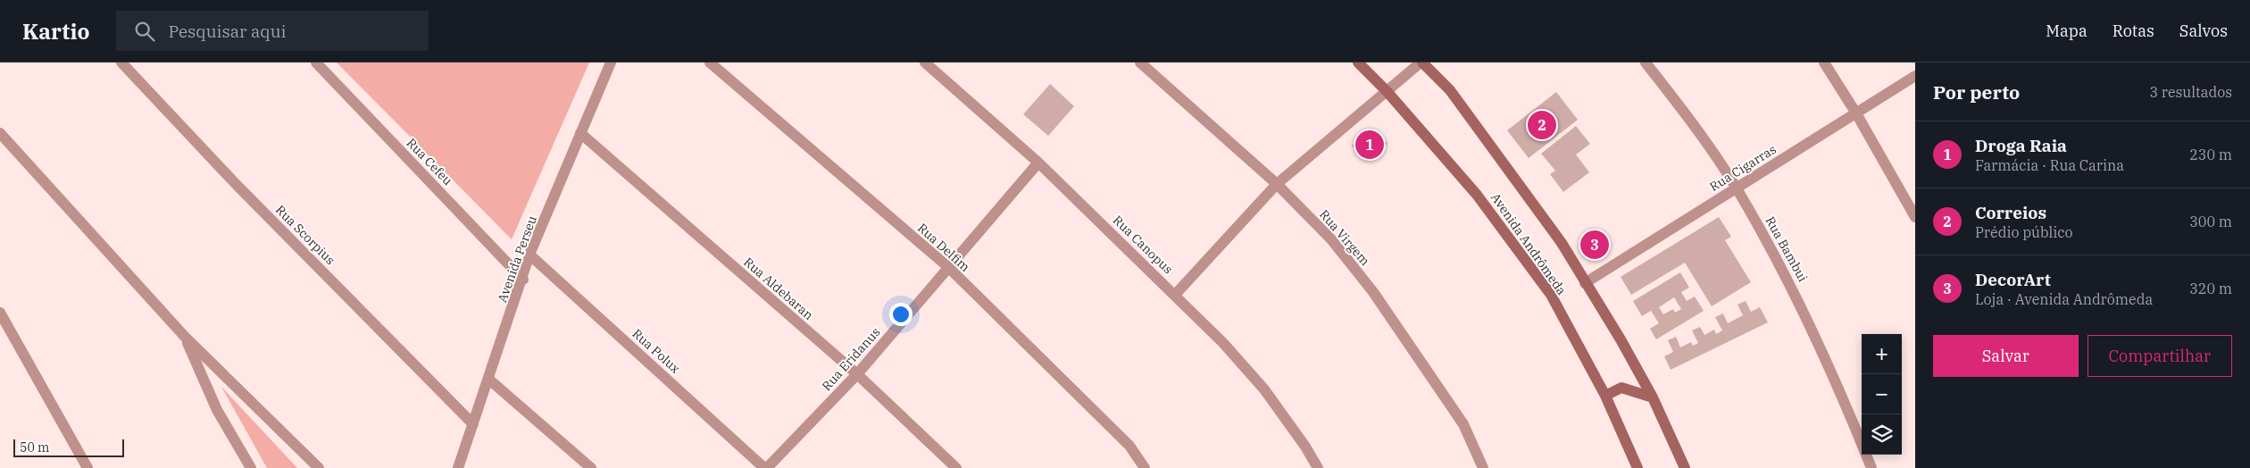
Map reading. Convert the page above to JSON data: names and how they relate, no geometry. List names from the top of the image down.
{
  "streets": {
    "main road": ["Avenida Andrômeda"],
    "street": [
      "Rua Cefeu",
      "Rua Cigarras",
      "Rua Scorpius",
      "Rua Virgem",
      "Rua Canopus",
      "Rua Delfim",
      "Rua Bambui",
      "Avenida Perseu",
      "Rua Aldebaran",
      "Rua Polux",
      "Rua Eridanus"
    ]
  },
  "crossings": [
    ["Rua Cefeu", "Avenida Perseu"],
    ["Rua Cigarras", "Avenida Andrômeda"],
    ["Rua Cigarras", "Rua Bambui"],
    ["Rua Scorpius", "Avenida Perseu"],
    ["Rua Canopus", "Rua Eridanus"],
    ["Rua Delfim", "Rua Eridanus"],
    ["Avenida Perseu", "Rua Aldebaran"],
    ["Avenida Perseu", "Rua Polux"],
    ["Rua Aldebaran", "Rua Eridanus"],
    ["Rua Polux", "Rua Eridanus"]
  ],
  "scale_bar": "50 m",
  "page": {
    "header": "Kartio",
    "search": "Pesquisar aqui",
    "nav": ["Mapa", "Rotas", "Salvos"],
    "heading": ["Por perto", "3 resultados"],
    "pins": ["2", "1", "3"],
    "list": [
      {
        "mark": "1",
        "name": "Droga Raia",
        "note": "Farmácia · Rua Carina",
        "value": "230 m"
      },
      {
        "mark": "2",
        "name": "Correios",
        "note": "Prédio público",
        "value": "300 m"
      },
      {
        "mark": "3",
        "name": "DecorArt",
        "note": "Loja · Avenida Andrômeda",
        "value": "320 m"
      }
    ],
    "buttons": ["Salvar", "Compartilhar"],
    "map_buttons": ["+", "−"],
    "scale": "50 m"
  }
}
